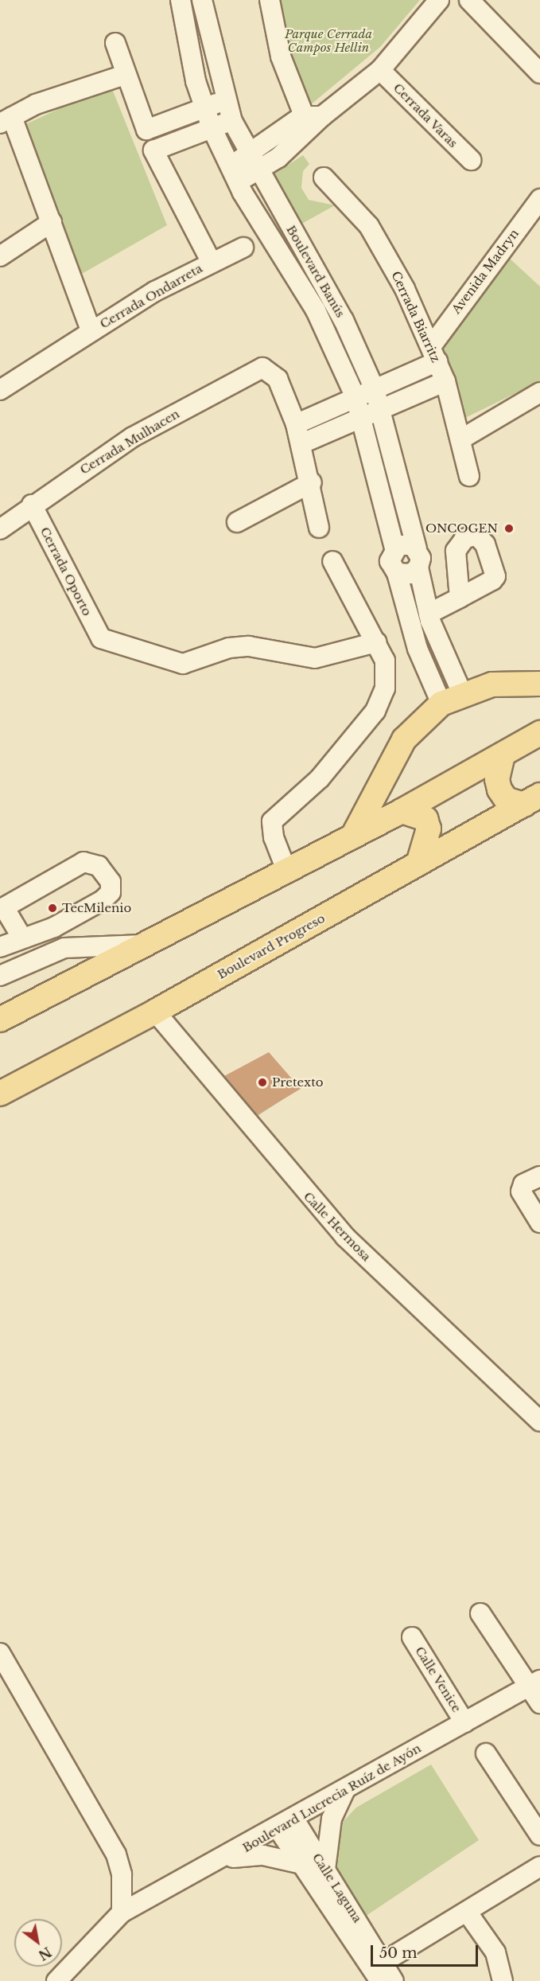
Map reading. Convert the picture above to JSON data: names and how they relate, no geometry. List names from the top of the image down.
{
  "streets": {
    "main road": ["Boulevard Progreso"],
    "street": [
      "Cerrada Varas",
      "Boulevard Banús",
      "Avenida Madryn",
      "Cerrada Ondarreta",
      "Cerrada Biarritz",
      "Cerrada Mulhacen",
      "Cerrada Oporto",
      "Calle Hermosa",
      "Calle Venice",
      "Boulevard Lucrecia Ruíz de Ayón",
      "Calle Laguna"
    ]
  },
  "crossings": [
    ["Boulevard Banús", "Avenida Madryn"],
    ["Boulevard Banús", "Cerrada Ondarreta"],
    ["Avenida Madryn", "Cerrada Biarritz"],
    ["Avenida Madryn", "Cerrada Mulhacen"],
    ["Cerrada Mulhacen", "Cerrada Oporto"],
    ["Boulevard Progreso", "Calle Hermosa"],
    ["Calle Venice", "Boulevard Lucrecia Ruíz de Ayón"],
    ["Boulevard Lucrecia Ruíz de Ayón", "Calle Laguna"]
  ],
  "parks": ["Parque Cerrada Campos Hellin"],
  "places": ["ONCOGEN", "TecMilenio", "Pretexto"],
  "scale_bar": "50 m",
  "north": "bottom right"
}
